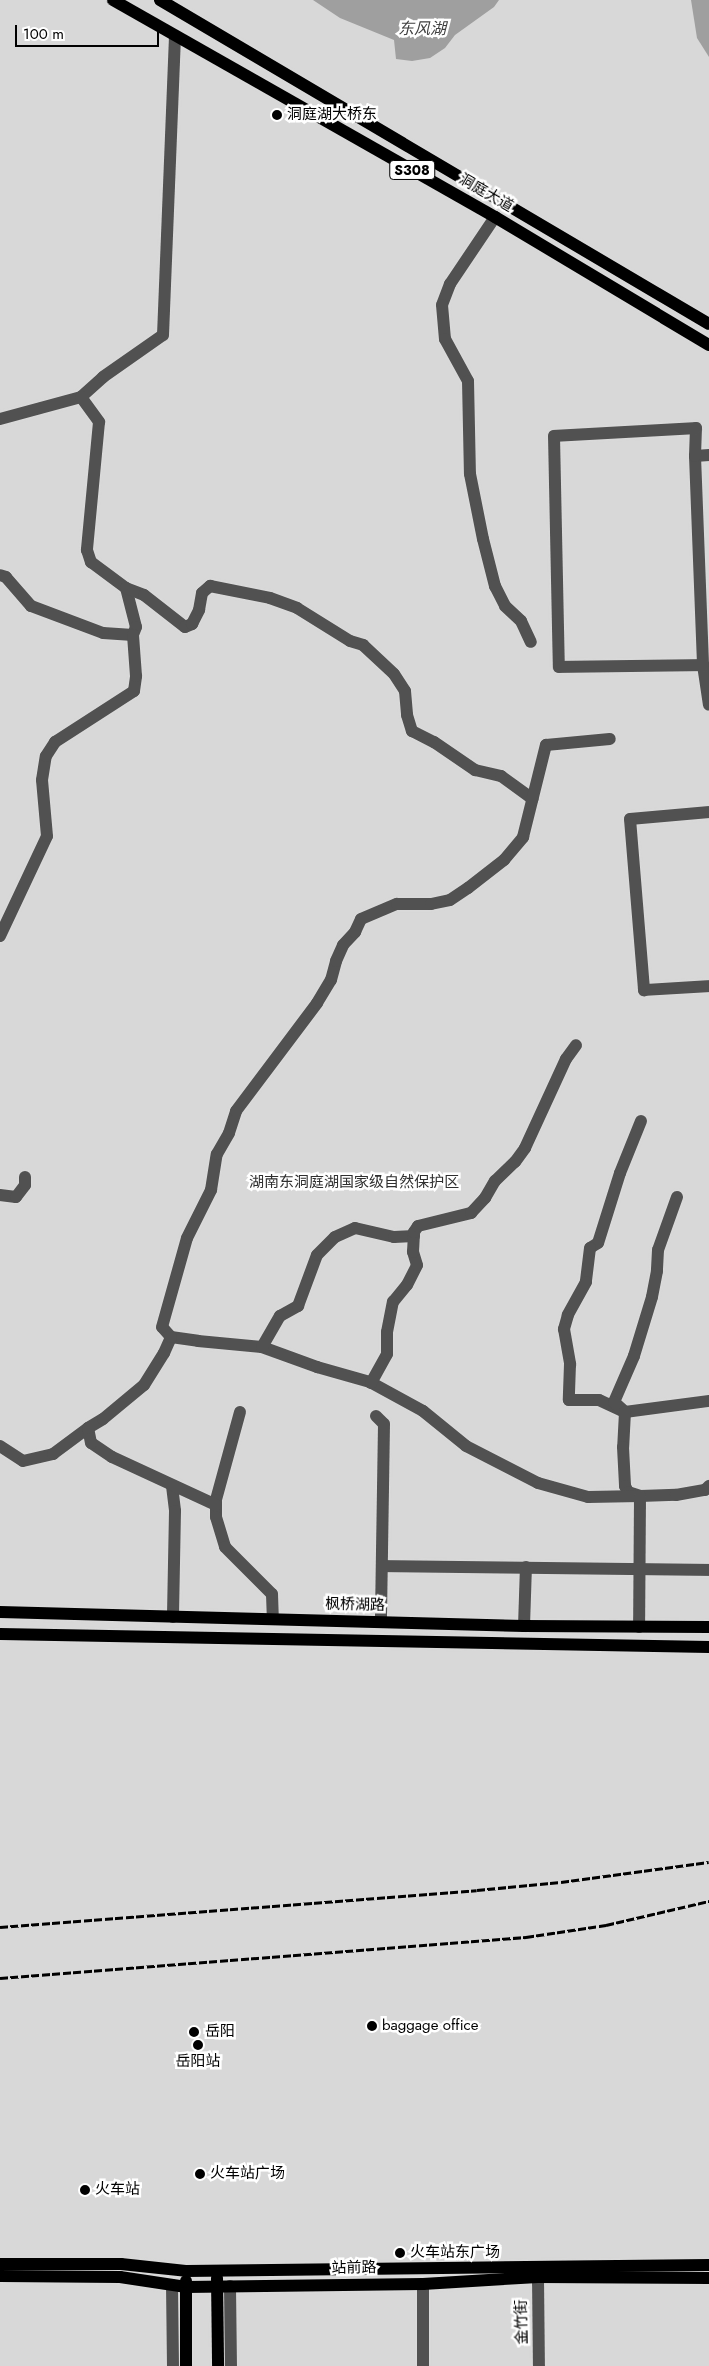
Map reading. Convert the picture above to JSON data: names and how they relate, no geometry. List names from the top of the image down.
{
  "streets": {
    "main road": [
      "S308",
      "洞庭大道",
      "枫桥湖路",
      "站前路"
    ],
    "street": ["金竹街"]
  },
  "crossings": [
    ["站前路", "金竹街"]
  ],
  "water": ["东风湖"],
  "parks": ["湖南东洞庭湖国家级自然保护区"],
  "places": [
    "洞庭湖大桥东",
    "baggage office",
    "岳阳",
    "岳阳站",
    "火车站广场",
    "火车站",
    "火车站东广场"
  ],
  "scale_bar": "100 m"
}
